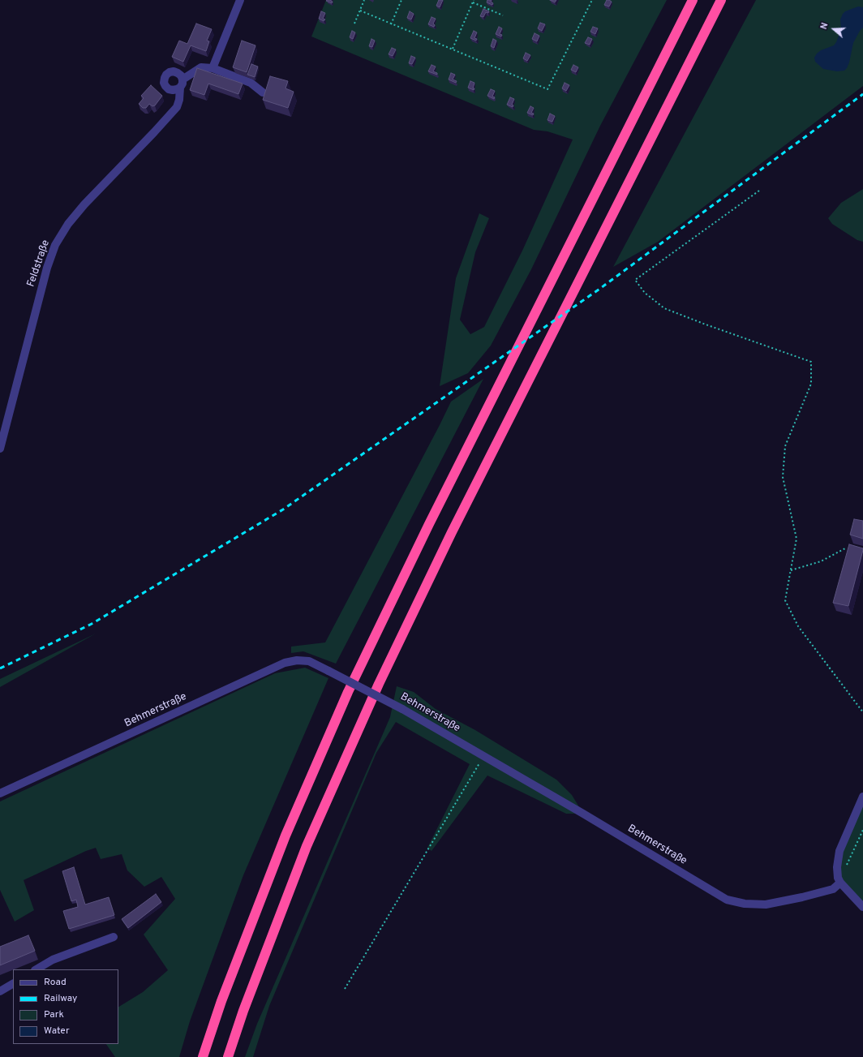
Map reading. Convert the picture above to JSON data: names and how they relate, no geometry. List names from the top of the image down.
{
  "streets": {
    "street": ["Feldstraße", "Behmerstraße"]
  },
  "legend": [
    "Road",
    "Railway",
    "Park",
    "Water"
  ],
  "north": "left"
}
